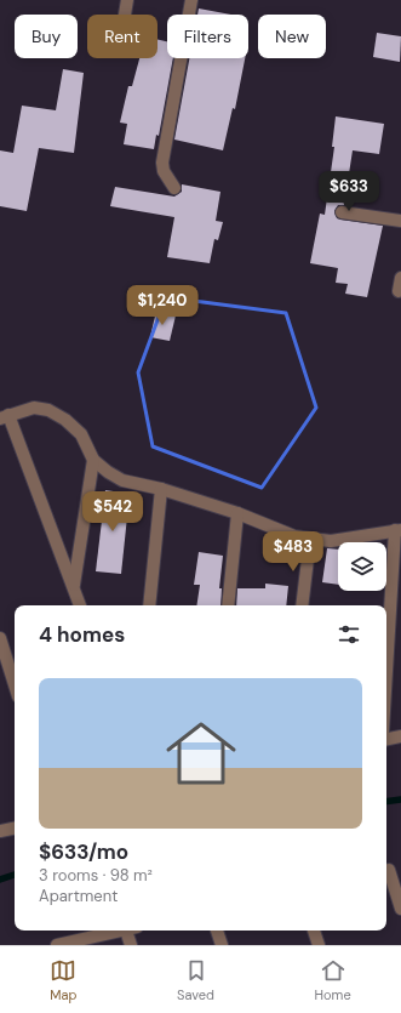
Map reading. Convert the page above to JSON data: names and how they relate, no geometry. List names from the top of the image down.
{
  "page": {
    "chip": [
      "Buy",
      "Rent",
      "Filters",
      "New"
    ],
    "price": [
      "$633",
      "$1,240",
      "$542",
      "$483"
    ],
    "heading": "4 homes",
    "list": [
      {
        "name": "$633/mo",
        "note": "3 rooms · 98 m² · Apartment"
      }
    ],
    "tabs": ["Map", "Saved", "Home"]
  }
}
